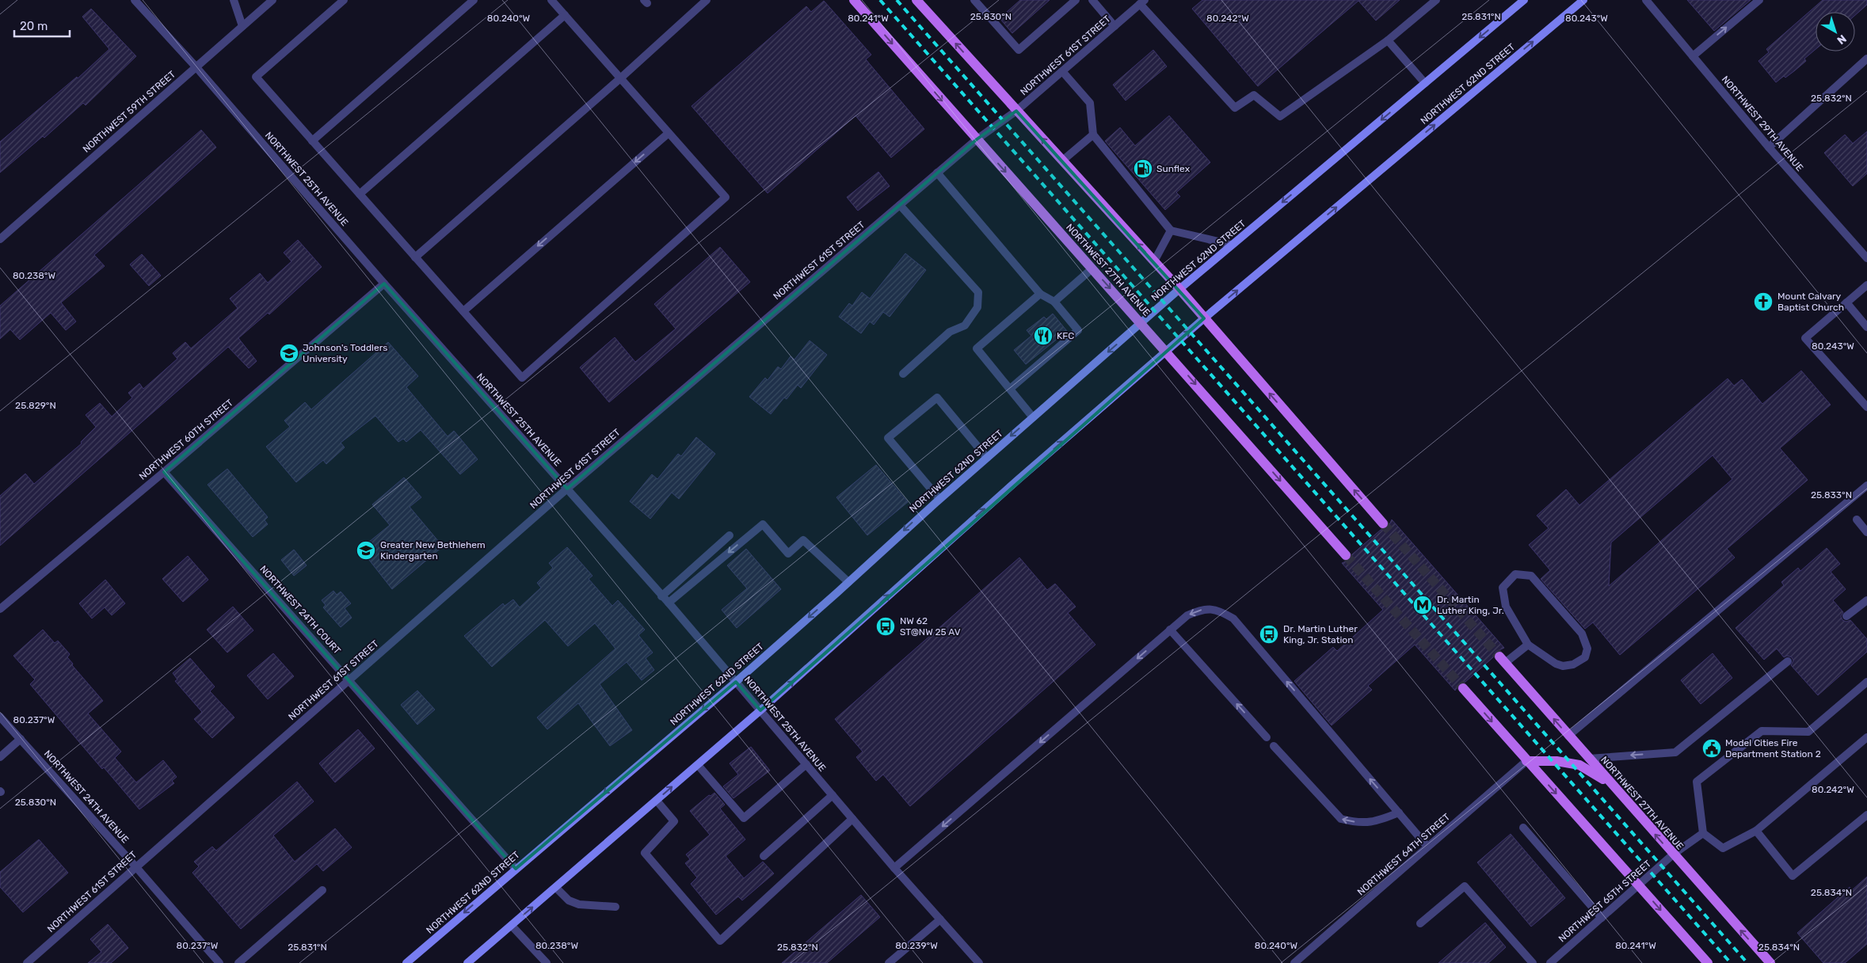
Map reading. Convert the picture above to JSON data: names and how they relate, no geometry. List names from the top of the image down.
{
  "streets": {
    "main road": ["NORTHWEST 62ND STREET", "NORTHWEST 27TH AVENUE"],
    "street": [
      "NORTHWEST 61ST STREET",
      "NORTHWEST 59TH STREET",
      "NORTHWEST 29TH AVENUE",
      "NORTHWEST 25TH AVENUE",
      "NORTHWEST 60TH STREET",
      "NORTHWEST 24TH COURT",
      "NORTHWEST 24TH AVENUE",
      "NORTHWEST 64TH STREET",
      "NORTHWEST 65TH STREET"
    ]
  },
  "crossings": [
    ["NORTHWEST 61ST STREET", "NORTHWEST 25TH AVENUE"],
    ["NORTHWEST 61ST STREET", "NORTHWEST 27TH AVENUE"],
    ["NORTHWEST 61ST STREET", "NORTHWEST 24TH COURT"],
    ["NORTHWEST 61ST STREET", "NORTHWEST 24TH AVENUE"],
    ["NORTHWEST 62ND STREET", "NORTHWEST 25TH AVENUE"],
    ["NORTHWEST 62ND STREET", "NORTHWEST 27TH AVENUE"],
    ["NORTHWEST 62ND STREET", "NORTHWEST 24TH COURT"],
    ["NORTHWEST 59TH STREET", "NORTHWEST 25TH AVENUE"],
    ["NORTHWEST 25TH AVENUE", "NORTHWEST 60TH STREET"],
    ["NORTHWEST 27TH AVENUE", "NORTHWEST 65TH STREET"],
    ["NORTHWEST 60TH STREET", "NORTHWEST 24TH COURT"]
  ],
  "places": {
    "fuel station": ["Sunflex"],
    "church": ["Mount Calvary Baptist Church"],
    "restaurant": ["KFC"],
    "school or university": ["Johnson's Toddlers University", "Greater New Bethlehem Kindergarten"],
    "metro station": ["Dr. Martin Luther King, Jr."],
    "bus stop": ["NW 62 ST@NW 25 AV", "Dr. Martin Luther King, Jr. Station"],
    "public building": ["Model Cities Fire Department Station 2"]
  },
  "scale_bar": "20 m",
  "north": "bottom right",
  "coordinates": [
    "25.830°N",
    "25.831°N",
    "80.240°W",
    "80.241°W",
    "80.243°W",
    "80.242°W",
    "25.832°N",
    "80.238°W",
    "25.829°N",
    "25.833°N",
    "80.237°W",
    "25.834°N",
    "80.239°W"
  ]
}
